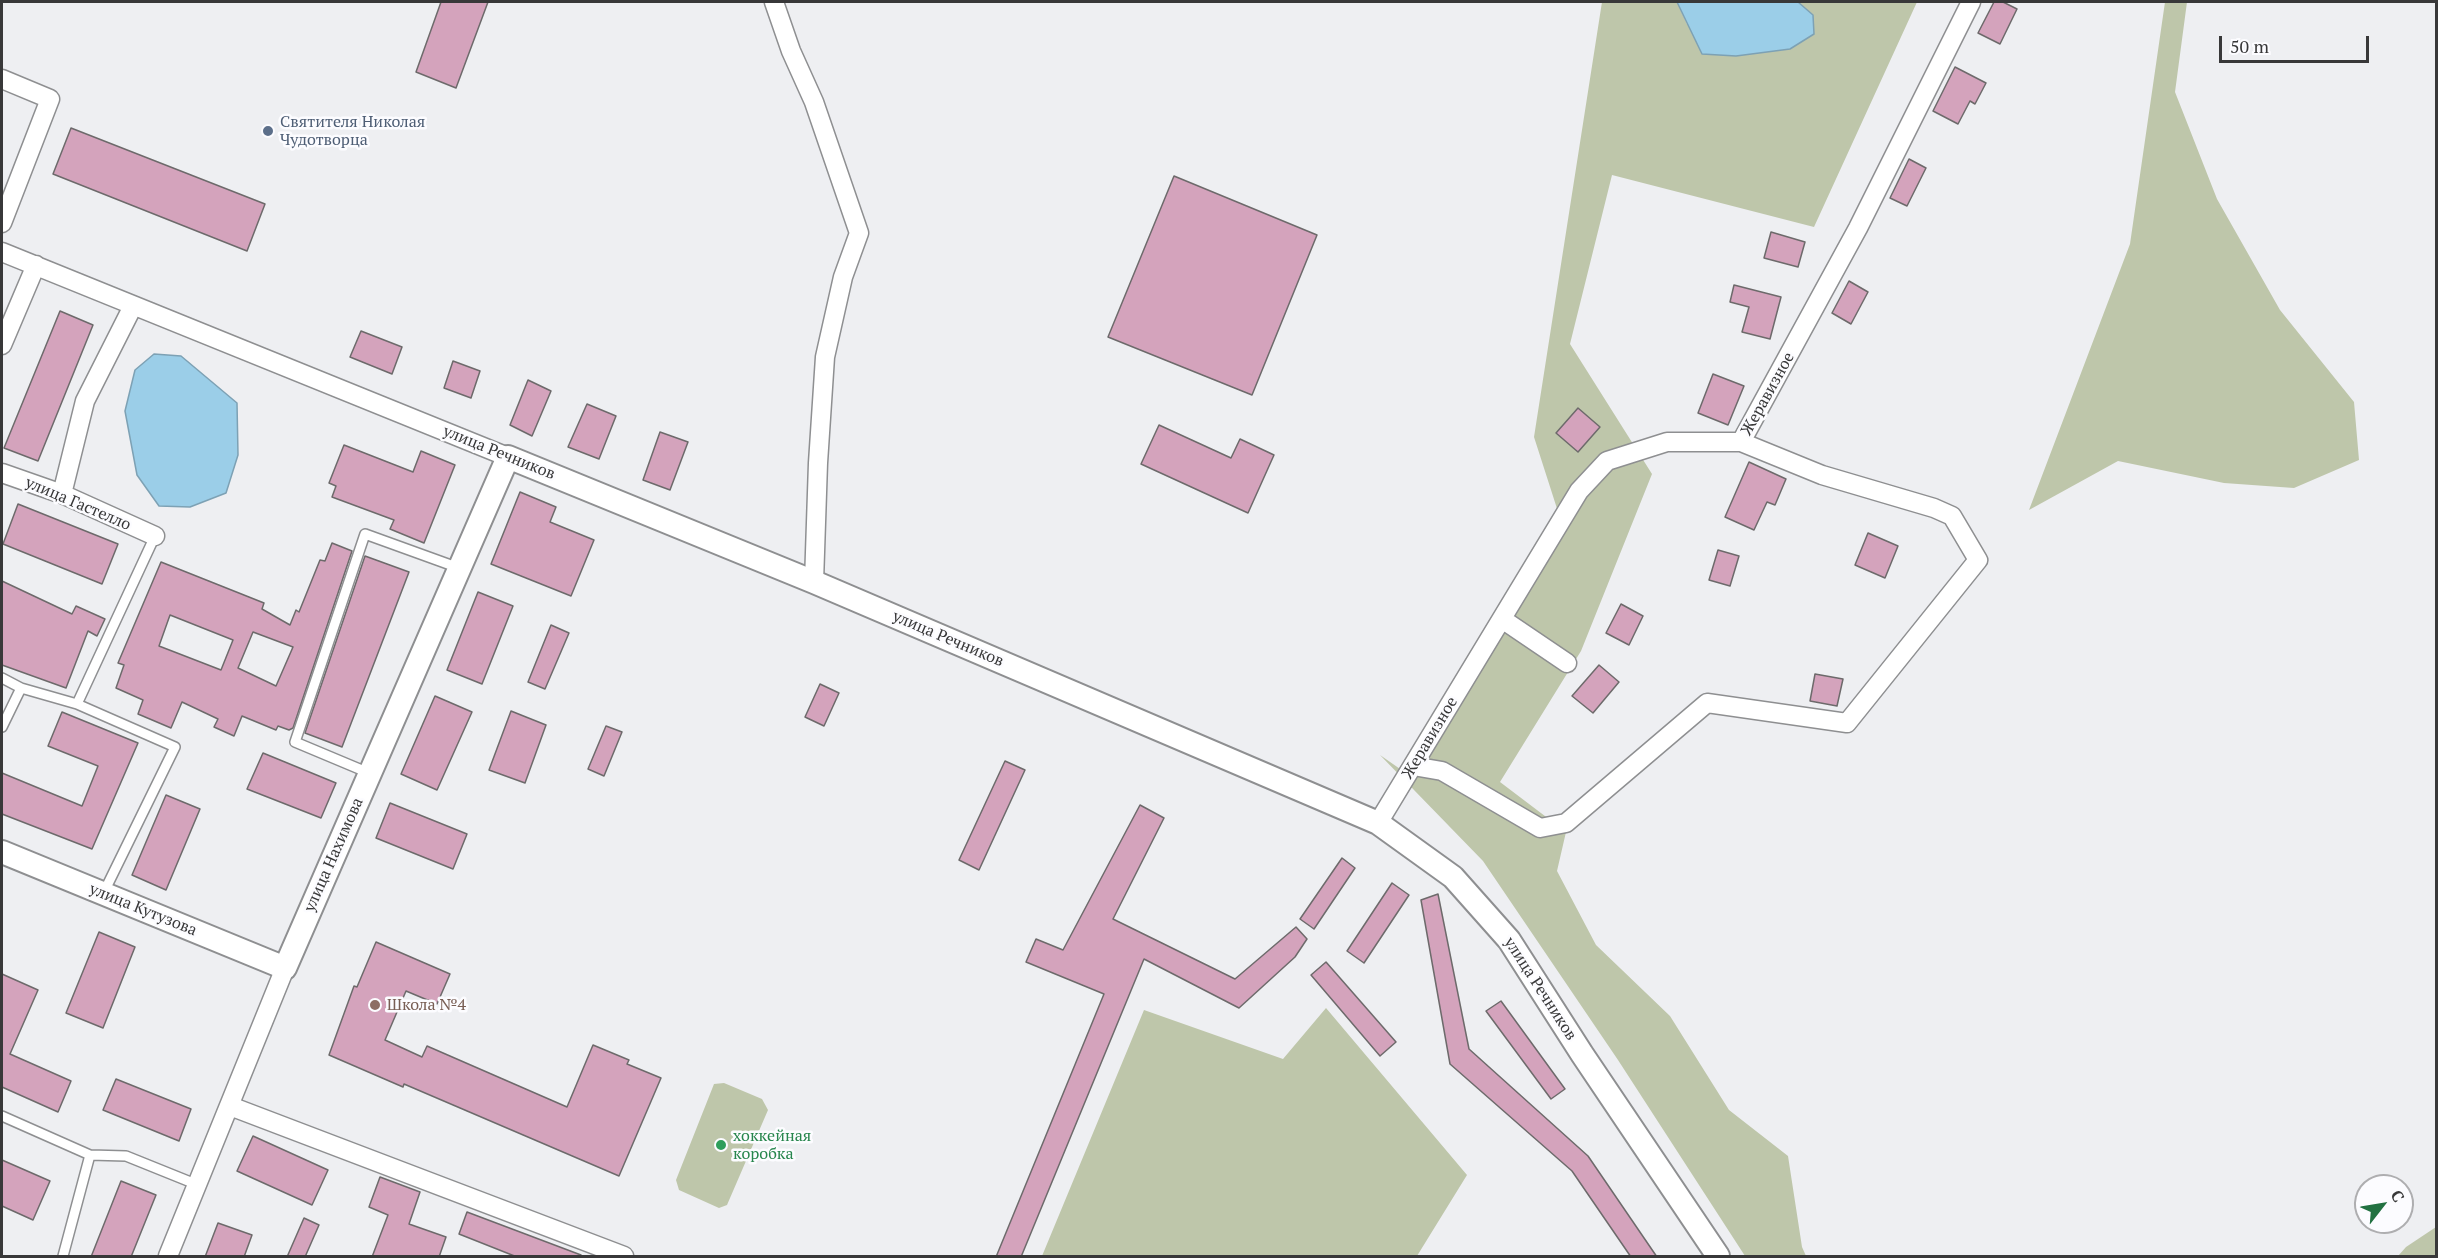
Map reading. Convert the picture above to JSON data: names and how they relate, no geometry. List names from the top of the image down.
{
  "streets": {
    "street": [
      "Жеравизное",
      "улица Речников",
      "улица Гастелло",
      "улица Нахимова",
      "улица Кутузова"
    ]
  },
  "crossings": [
    ["Жеравизное", "улица Речников"],
    ["улица Речников", "улица Нахимова"],
    ["улица Нахимова", "улица Кутузова"]
  ],
  "places": ["Святителя Николая Чудотворца", "Школа №4", "хоккейная коробка"],
  "scale_bar": "50 m",
  "north": "top right"
}
